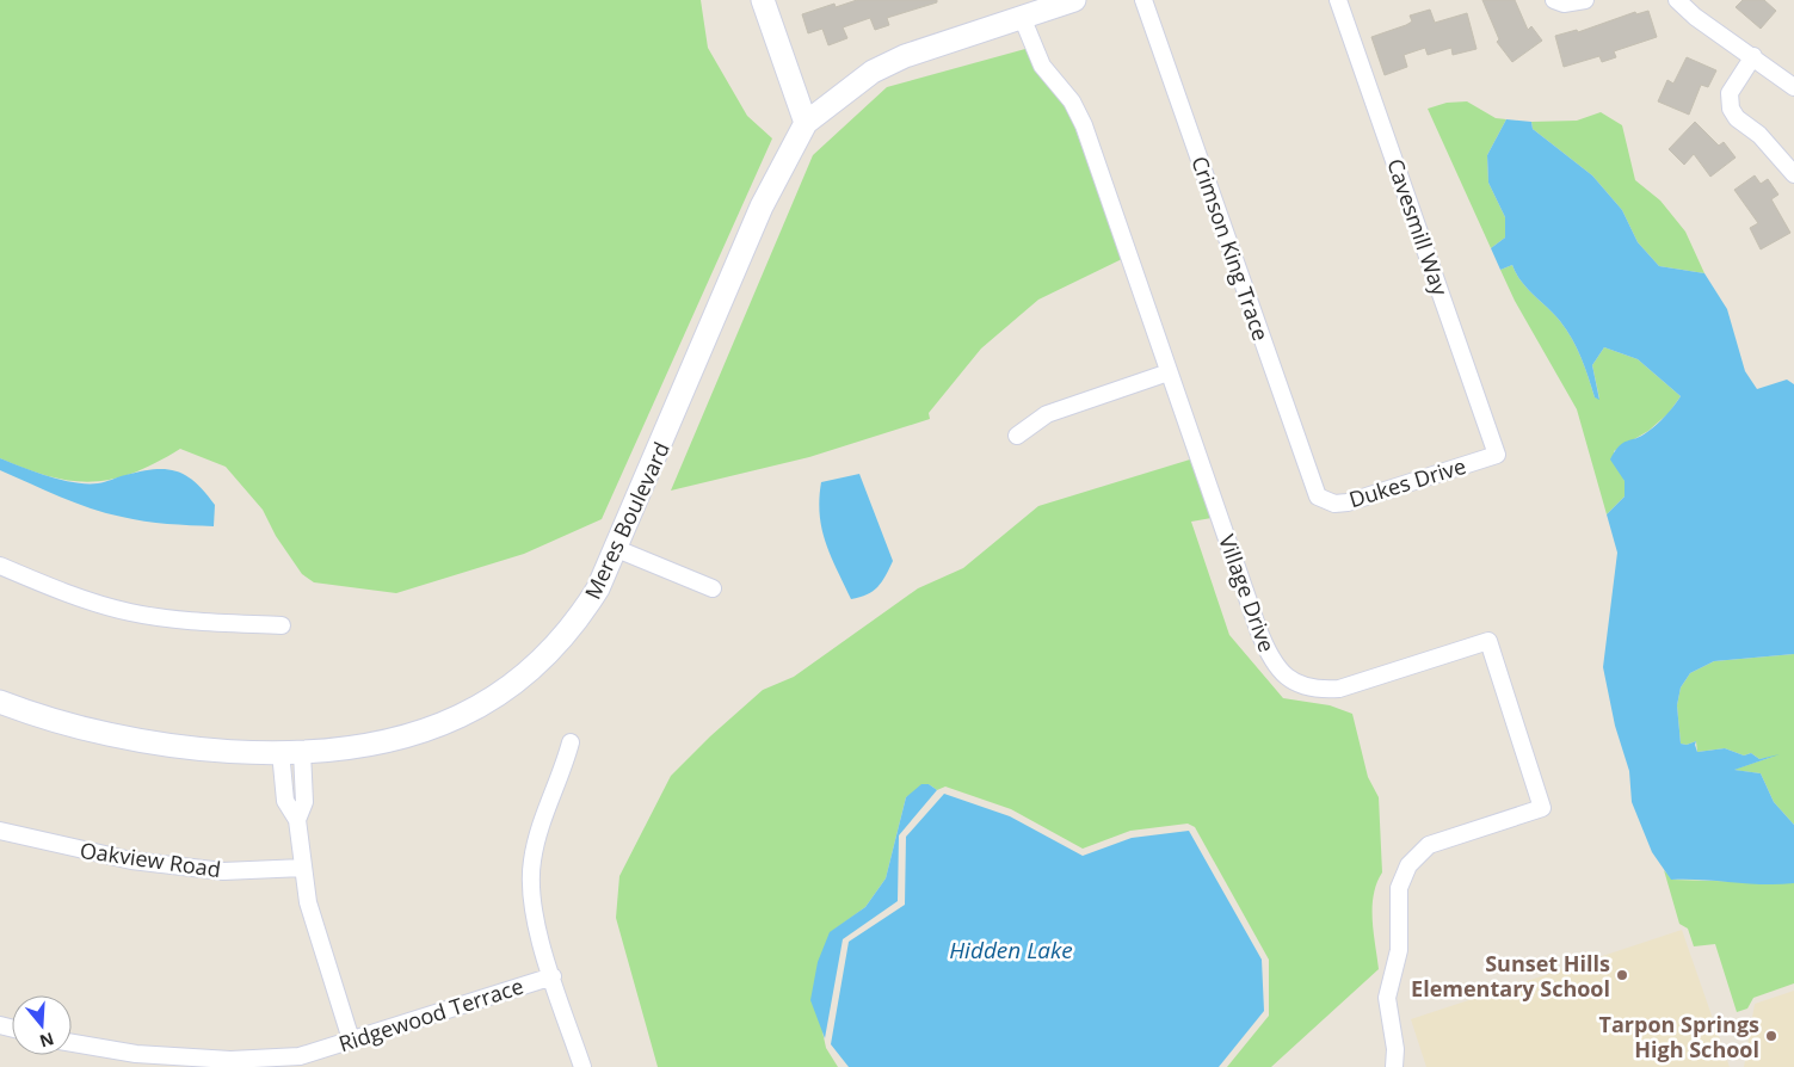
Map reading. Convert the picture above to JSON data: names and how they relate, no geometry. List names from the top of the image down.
{
  "streets": {
    "street": [
      "Cavesmill Way",
      "Crimson King Trace",
      "Dukes Drive",
      "Meres Boulevard",
      "Village Drive",
      "Oakview Road",
      "Ridgewood Terrace"
    ]
  },
  "crossings": [
    ["Cavesmill Way", "Dukes Drive"],
    ["Crimson King Trace", "Dukes Drive"],
    ["Meres Boulevard", "Village Drive"]
  ],
  "water": ["Hidden Lake"],
  "places": ["Sunset Hills Elementary School", "Tarpon Springs High School"],
  "north": "bottom"
}
